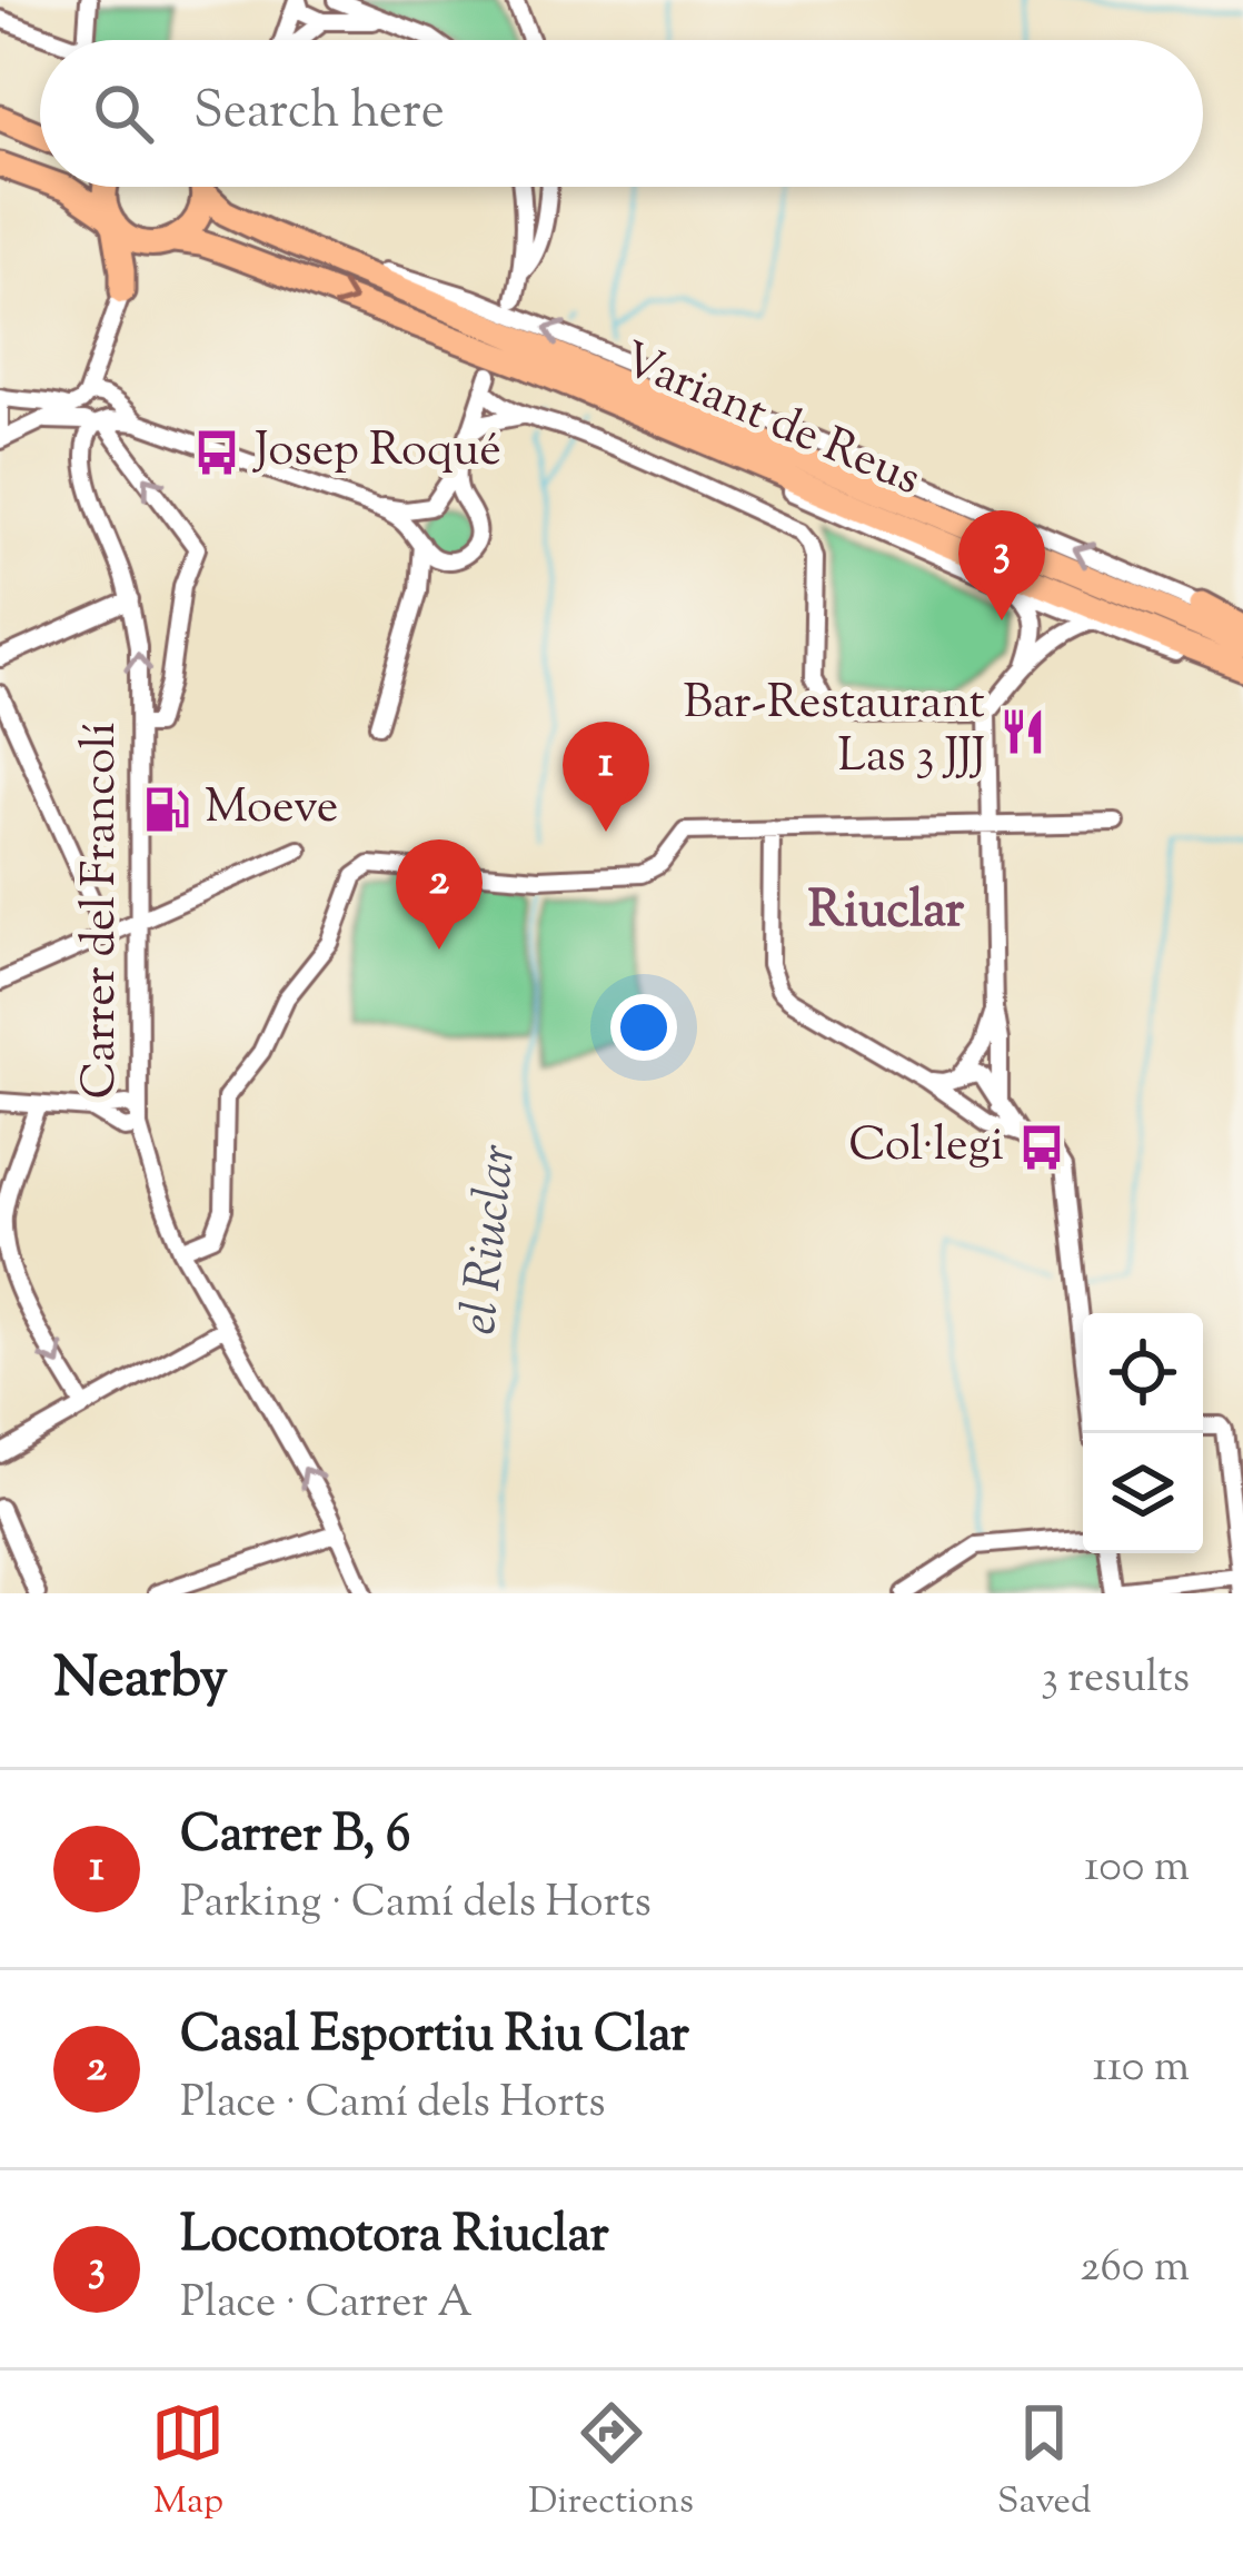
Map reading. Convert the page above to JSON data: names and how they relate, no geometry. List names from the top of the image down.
{
  "streets": {
    "highway": ["Variant de Reus"],
    "street": ["Carrer del Francolí"]
  },
  "districts": ["Riuclar"],
  "water": ["el Riuclar"],
  "places": {
    "bus stop": ["Josep Roqué", "Col·legi"],
    "restaurant": ["Bar-Restaurant Las 3 JJJ"],
    "fuel station": ["Moeve"]
  },
  "page": {
    "search": "Search here",
    "pins": ["3", "1", "2"],
    "heading": ["Nearby", "3 results"],
    "list": [
      {
        "mark": "1",
        "name": "Carrer B, 6",
        "note": "Parking · Camí dels Horts",
        "value": "100 m"
      },
      {
        "mark": "2",
        "name": "Casal Esportiu Riu Clar",
        "note": "Place · Camí dels Horts",
        "value": "110 m"
      },
      {
        "mark": "3",
        "name": "Locomotora Riuclar",
        "note": "Place · Carrer A",
        "value": "260 m"
      }
    ],
    "nav": ["Map", "Directions", "Saved"]
  }
}
